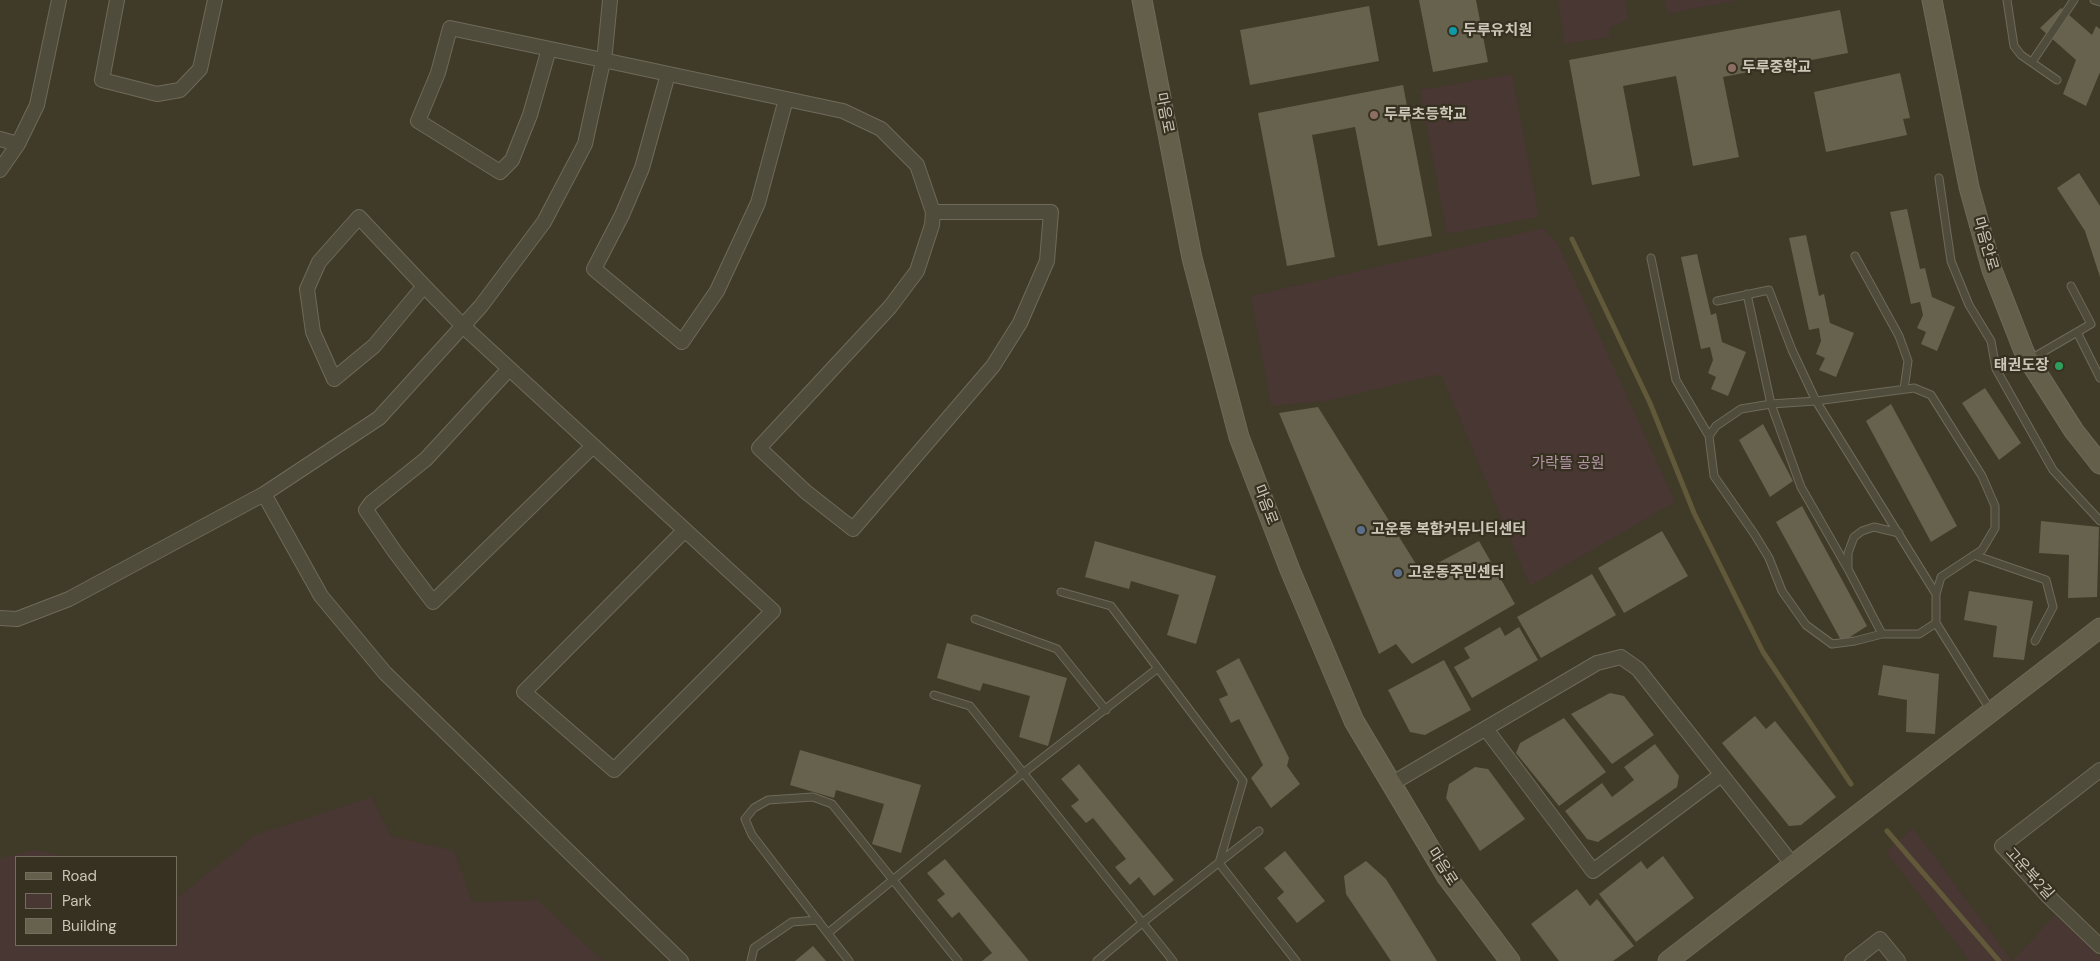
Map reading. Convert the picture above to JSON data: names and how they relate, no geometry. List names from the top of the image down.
{
  "streets": {
    "street": ["마음로", "마음안로", "고운북2길"]
  },
  "parks": ["가락뜰 공원"],
  "places": [
    "두루유치원",
    "두루중학교",
    "두루초등학교",
    "태권도장",
    "고운동 복합커뮤니티센터",
    "고운동주민센터"
  ],
  "legend": ["Road", "Park", "Building"]
}
